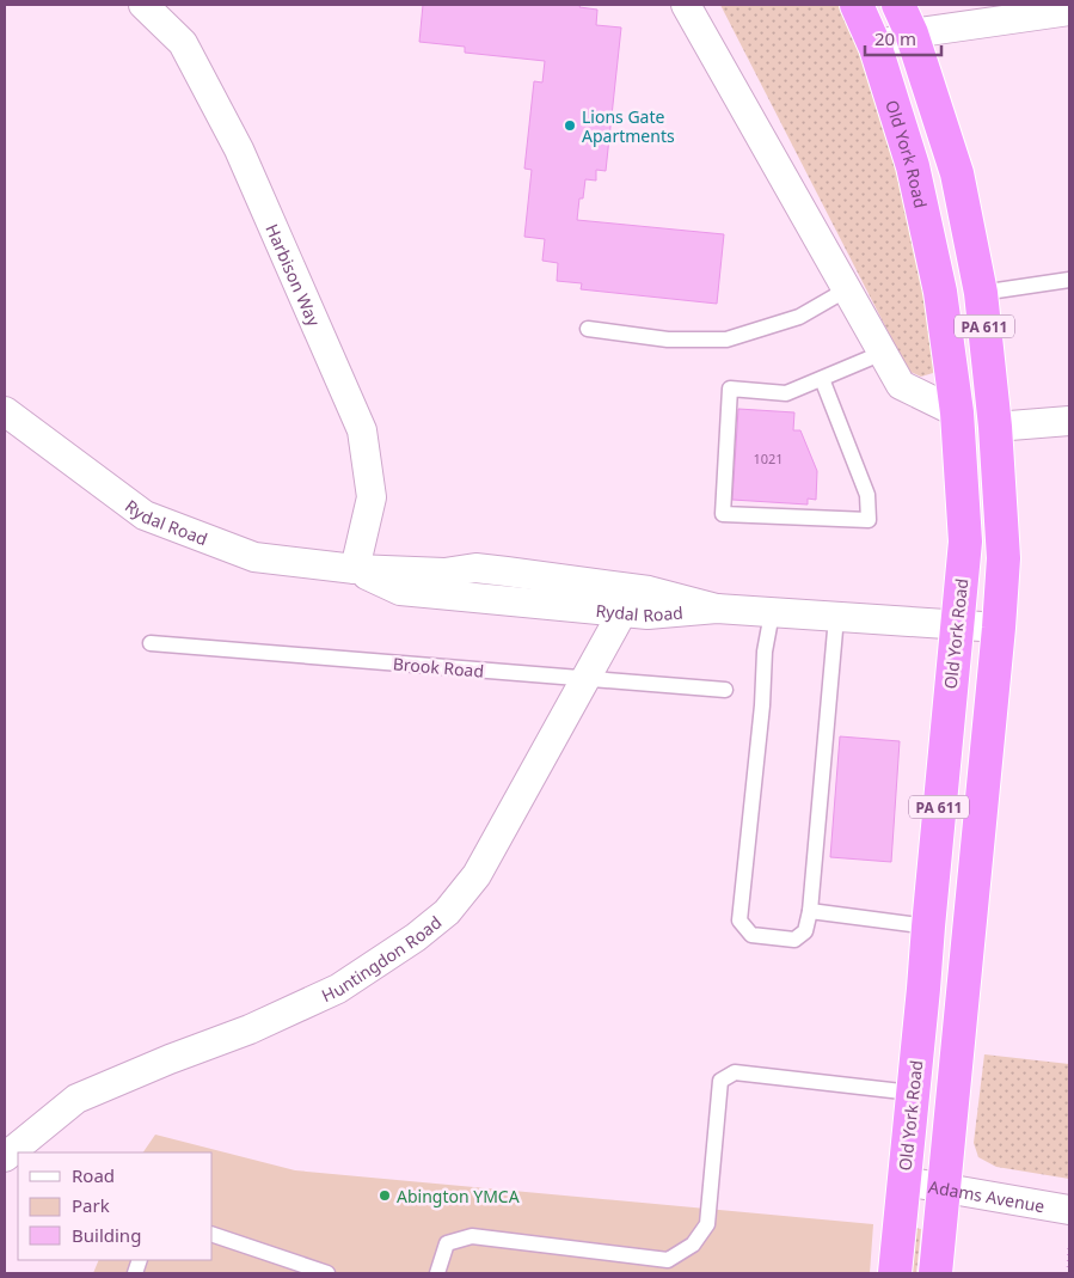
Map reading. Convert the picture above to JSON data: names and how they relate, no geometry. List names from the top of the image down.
{
  "streets": {
    "highway": ["Old York Road", "PA 611"],
    "street": [
      "Harbison Way",
      "Rydal Road",
      "Huntingdon Road",
      "Adams Avenue"
    ],
    "lane": ["Brook Road"]
  },
  "crossings": [
    ["Old York Road", "Rydal Road"],
    ["Old York Road", "Adams Avenue"],
    ["Harbison Way", "Rydal Road"],
    ["PA 611", "Rydal Road"],
    ["PA 611", "Adams Avenue"],
    ["Rydal Road", "Huntingdon Road"],
    ["Brook Road", "Huntingdon Road"]
  ],
  "places": ["Lions Gate Apartments", "Abington YMCA"],
  "house_numbers": ["1021"],
  "legend": ["Road", "Park", "Building"],
  "scale_bar": "20 m"
}
